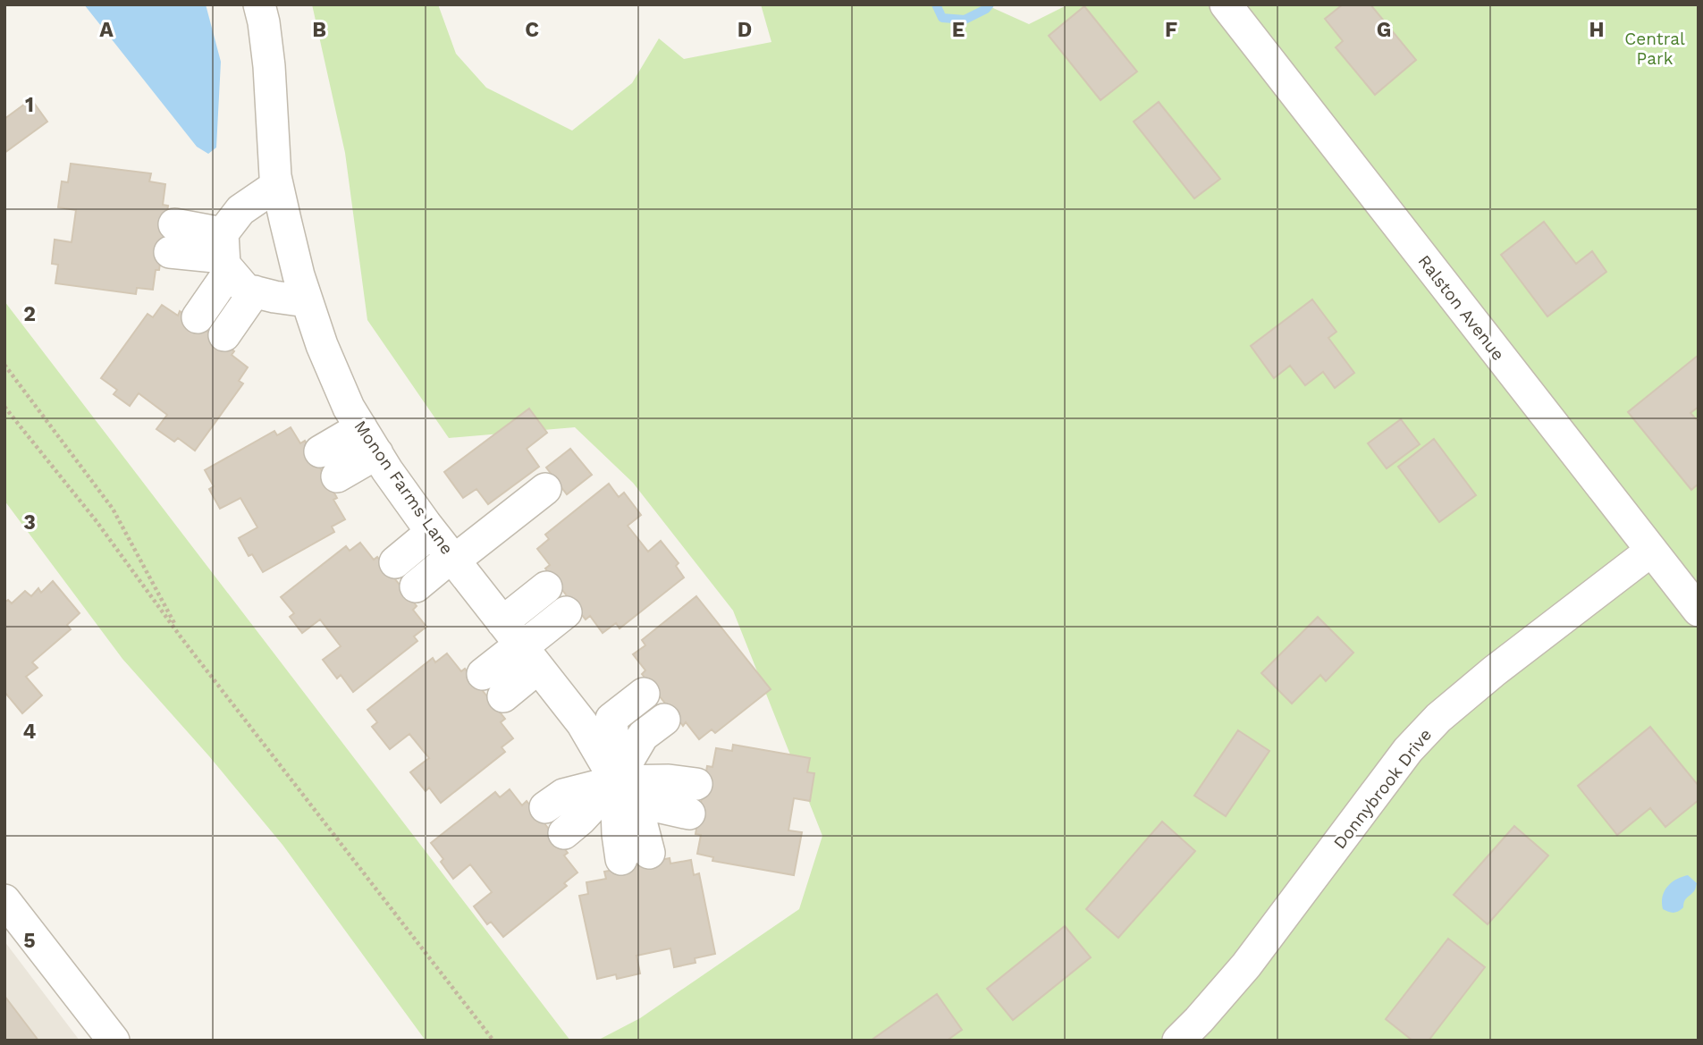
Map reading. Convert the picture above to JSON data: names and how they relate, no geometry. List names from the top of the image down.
{
  "streets": {
    "street": ["Ralston Avenue", "Monon Farms Lane", "Donnybrook Drive"]
  },
  "crossings": [
    ["Ralston Avenue", "Donnybrook Drive"]
  ],
  "parks": ["Central Park"],
  "grid": {
    "columns": [
      "A",
      "B",
      "C",
      "D",
      "E",
      "F",
      "G",
      "H"
    ],
    "rows": [
      "1",
      "2",
      "3",
      "4",
      "5"
    ]
  }
}
